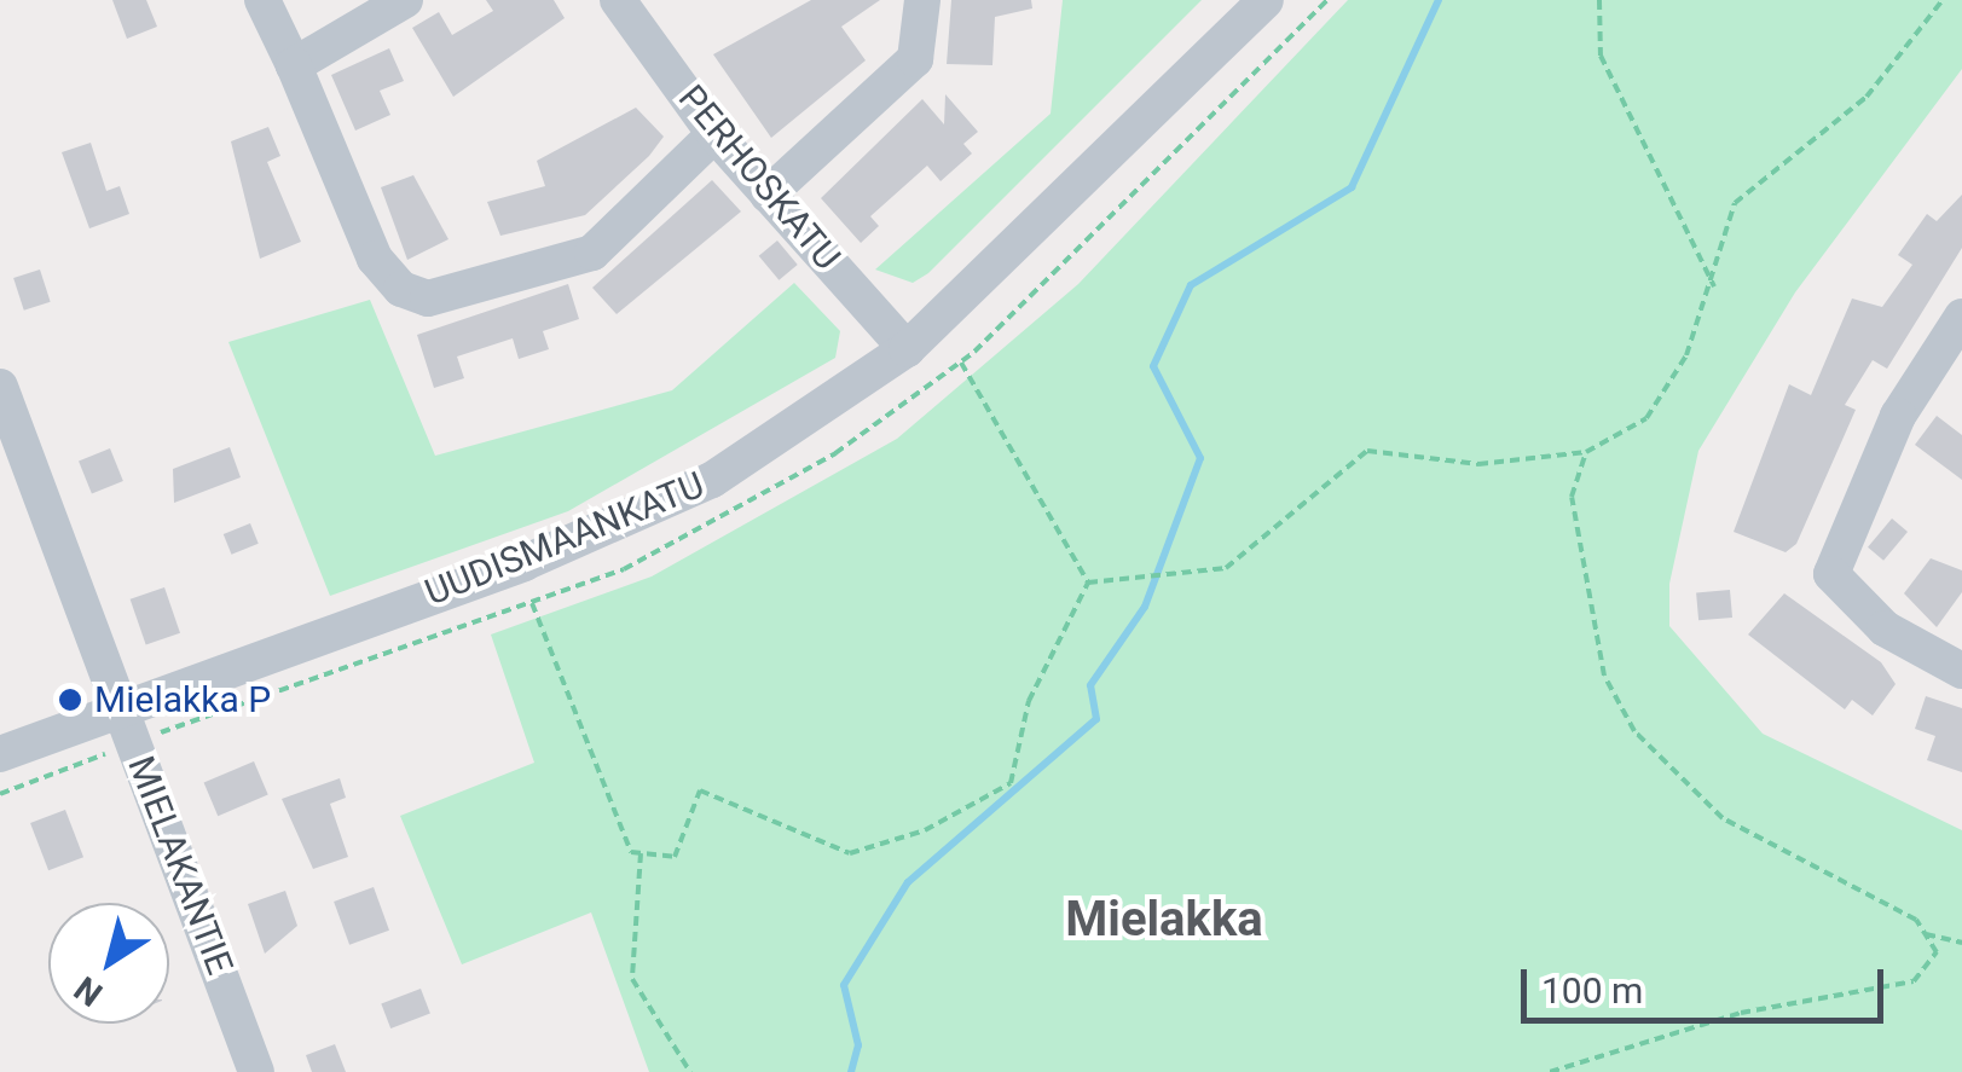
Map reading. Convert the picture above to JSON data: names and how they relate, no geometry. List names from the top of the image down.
{
  "streets": {
    "street": ["PERHOSKATU", "UUDISMAANKATU", "MIELAKANTIE"]
  },
  "crossings": [
    ["PERHOSKATU", "UUDISMAANKATU"],
    ["UUDISMAANKATU", "MIELAKANTIE"]
  ],
  "districts": ["Mielakka"],
  "places": ["Mielakka P"],
  "scale_bar": "100 m",
  "north": "bottom left"
}
